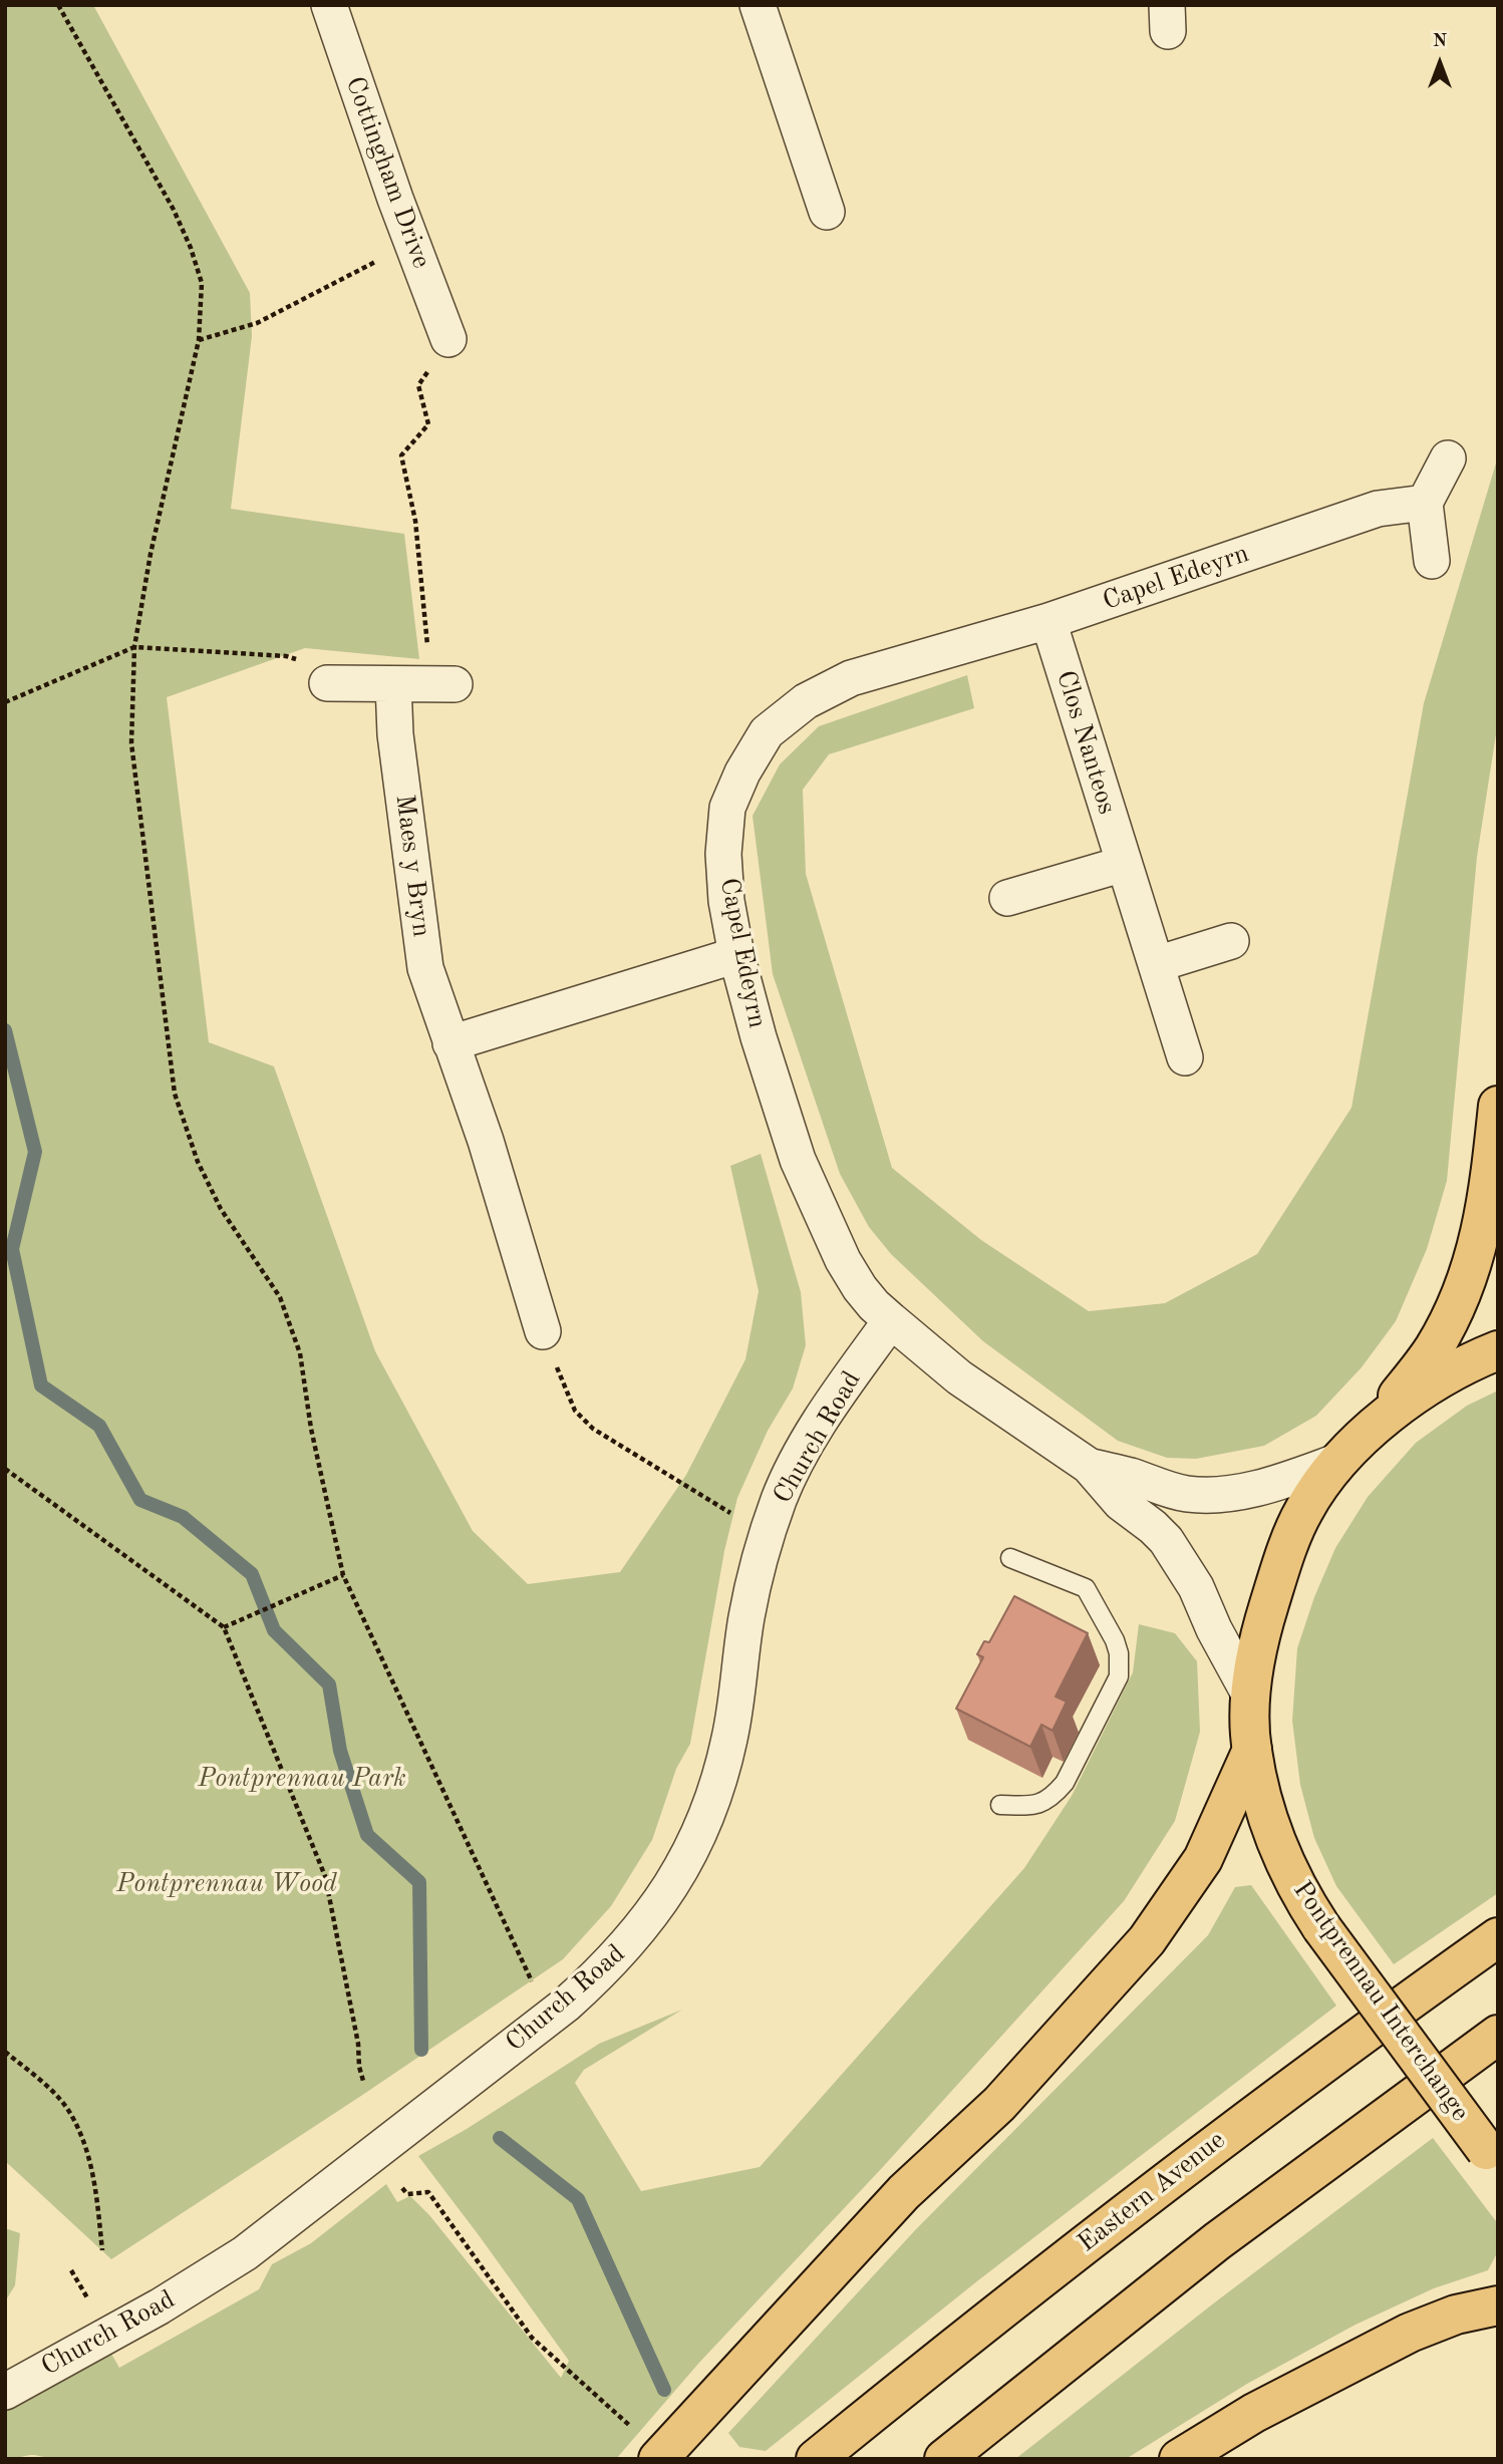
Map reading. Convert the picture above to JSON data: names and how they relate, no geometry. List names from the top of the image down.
{
  "streets": {
    "main road": ["Pontprennau Interchange", "Eastern Avenue"],
    "street": [
      "Cottingham Drive",
      "Capel Edeyrn",
      "Clos Nanteos",
      "Maes y Bryn",
      "Church Road"
    ]
  },
  "crossings": [
    ["Capel Edeyrn", "Clos Nanteos"],
    ["Capel Edeyrn", "Church Road"],
    ["Capel Edeyrn", "Pontprennau Interchange"]
  ],
  "parks": ["Pontprennau Park", "Pontprennau Wood"],
  "north": "top"
}
